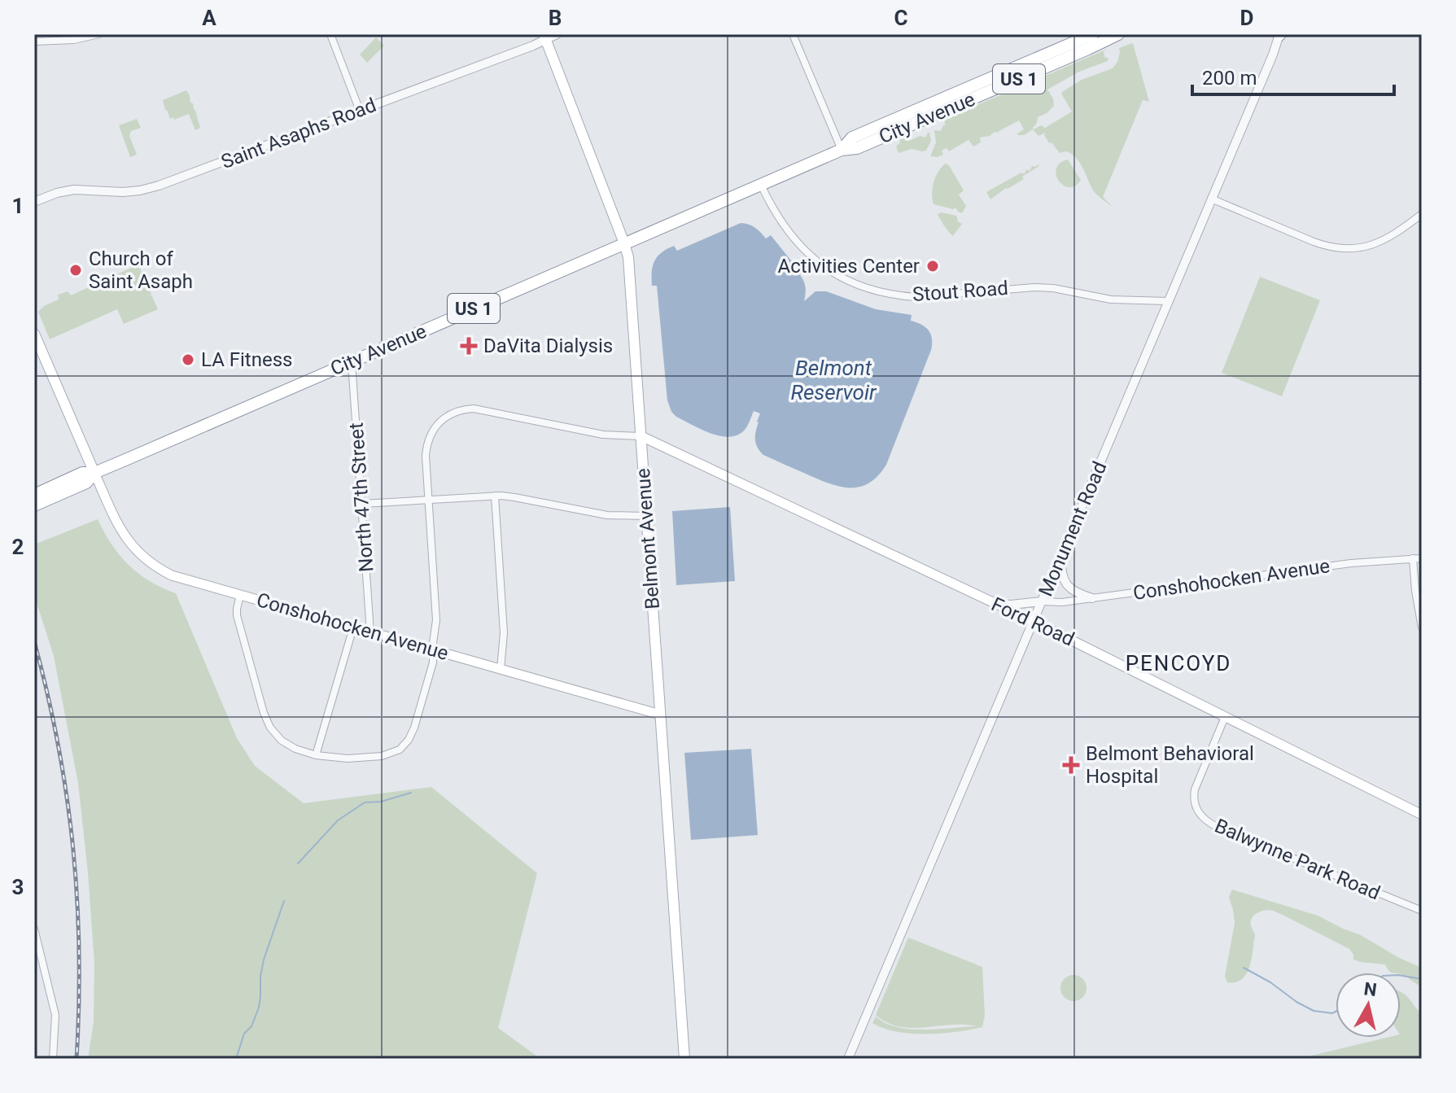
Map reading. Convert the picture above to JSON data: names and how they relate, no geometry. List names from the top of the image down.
{
  "streets": {
    "highway": ["US 1", "City Avenue"],
    "main road": ["Belmont Avenue", "Conshohocken Avenue", "Ford Road"],
    "street": [
      "Saint Asaphs Road",
      "Stout Road",
      "North 47th Street",
      "Monument Road",
      "Balwynne Park Road"
    ]
  },
  "crossings": [
    ["City Avenue", "Stout Road"],
    ["City Avenue", "North 47th Street"],
    ["City Avenue", "Belmont Avenue"],
    ["City Avenue", "Conshohocken Avenue"],
    ["Saint Asaphs Road", "Belmont Avenue"],
    ["Stout Road", "Monument Road"],
    ["North 47th Street", "Conshohocken Avenue"],
    ["Monument Road", "Conshohocken Avenue"],
    ["Monument Road", "Ford Road"],
    ["Belmont Avenue", "Conshohocken Avenue"],
    ["Belmont Avenue", "Ford Road"],
    ["Ford Road", "Balwynne Park Road"]
  ],
  "districts": ["PENCOYD"],
  "water": ["Belmont Reservoir"],
  "places": {
    "other": ["Activities Center", "Church of Saint Asaph", "LA Fitness"],
    "health": ["DaVita Dialysis", "Belmont Behavioral Hospital"]
  },
  "scale_bar": "200 m",
  "north": "top",
  "grid": {
    "columns": [
      "A",
      "B",
      "C",
      "D"
    ],
    "rows": ["1", "2", "3"]
  }
}
